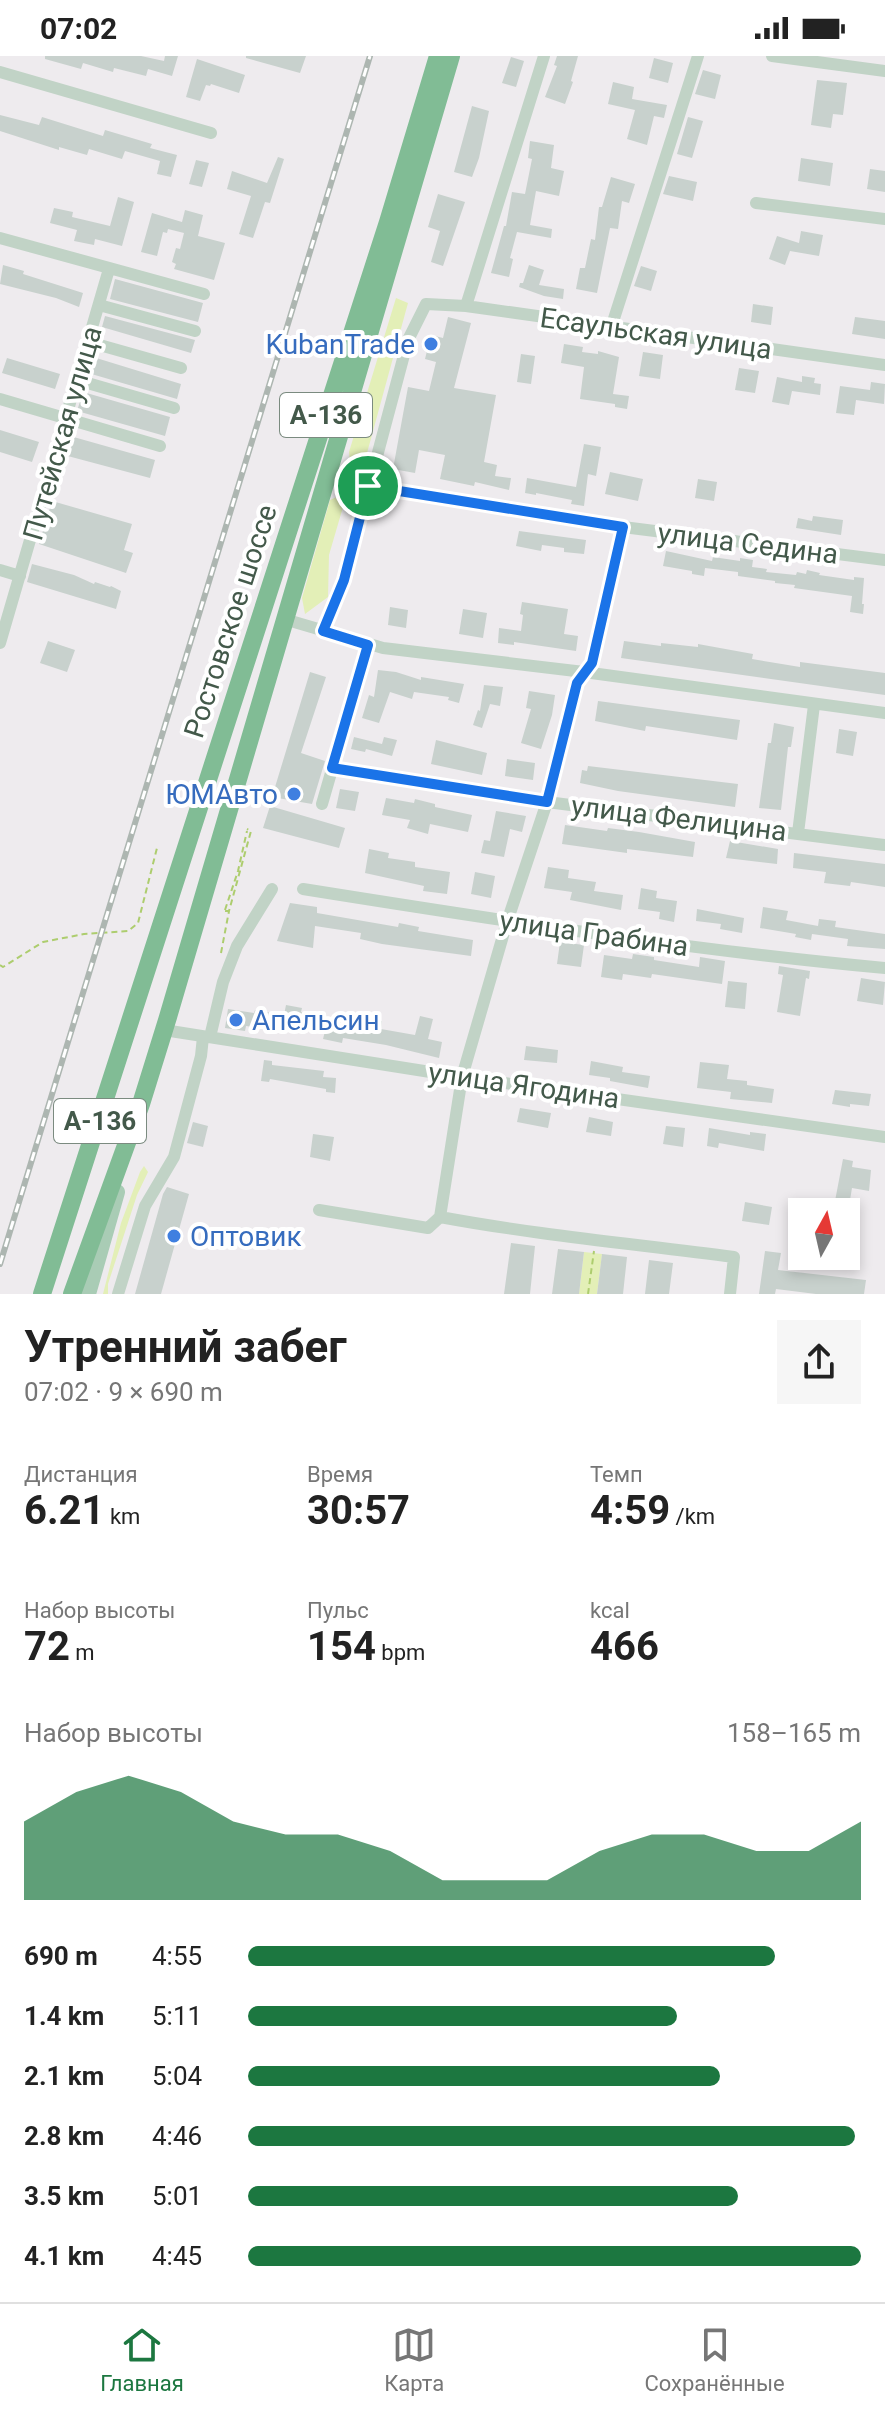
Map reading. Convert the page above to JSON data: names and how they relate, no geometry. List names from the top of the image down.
{
  "streets": {
    "highway": ["А-136", "Ростовское шоссе"],
    "street": [
      "Есаульская улица",
      "Путейская улица",
      "улица Седина",
      "улица Фелицина",
      "улица Грабина",
      "улица Ягодина"
    ]
  },
  "crossings": [
    ["Есаульская улица", "улица Седина"],
    ["улица Седина", "Ростовское шоссе"],
    ["Ростовское шоссе", "улица Ягодина"]
  ],
  "places": [
    "KubanTrade",
    "ЮМАвто",
    "Апельсин",
    "Оптовик"
  ],
  "north": "top",
  "page": {
    "status": "07:02",
    "heading": ["Утренний забег", "07:02 · 9 × 690 m"],
    "stats": [
      ["Дистанция", "6.21 km"],
      ["Время", "30:57"],
      ["Темп", "4:59 /km"],
      ["Набор высоты", "72 m"],
      ["Пульс", "154 bpm"],
      ["kcal", "466"]
    ],
    "chart": ["Набор высоты", "158–165 m"],
    "list": [
      {
        "name": "690 m",
        "note": "4:55"
      },
      {
        "name": "1.4 km",
        "note": "5:11"
      },
      {
        "name": "2.1 km",
        "note": "5:04"
      },
      {
        "name": "2.8 km",
        "note": "4:46"
      },
      {
        "name": "3.5 km",
        "note": "5:01"
      },
      {
        "name": "4.1 km",
        "note": "4:45"
      }
    ],
    "tabs": ["Главная", "Карта", "Сохранённые"]
  }
}
